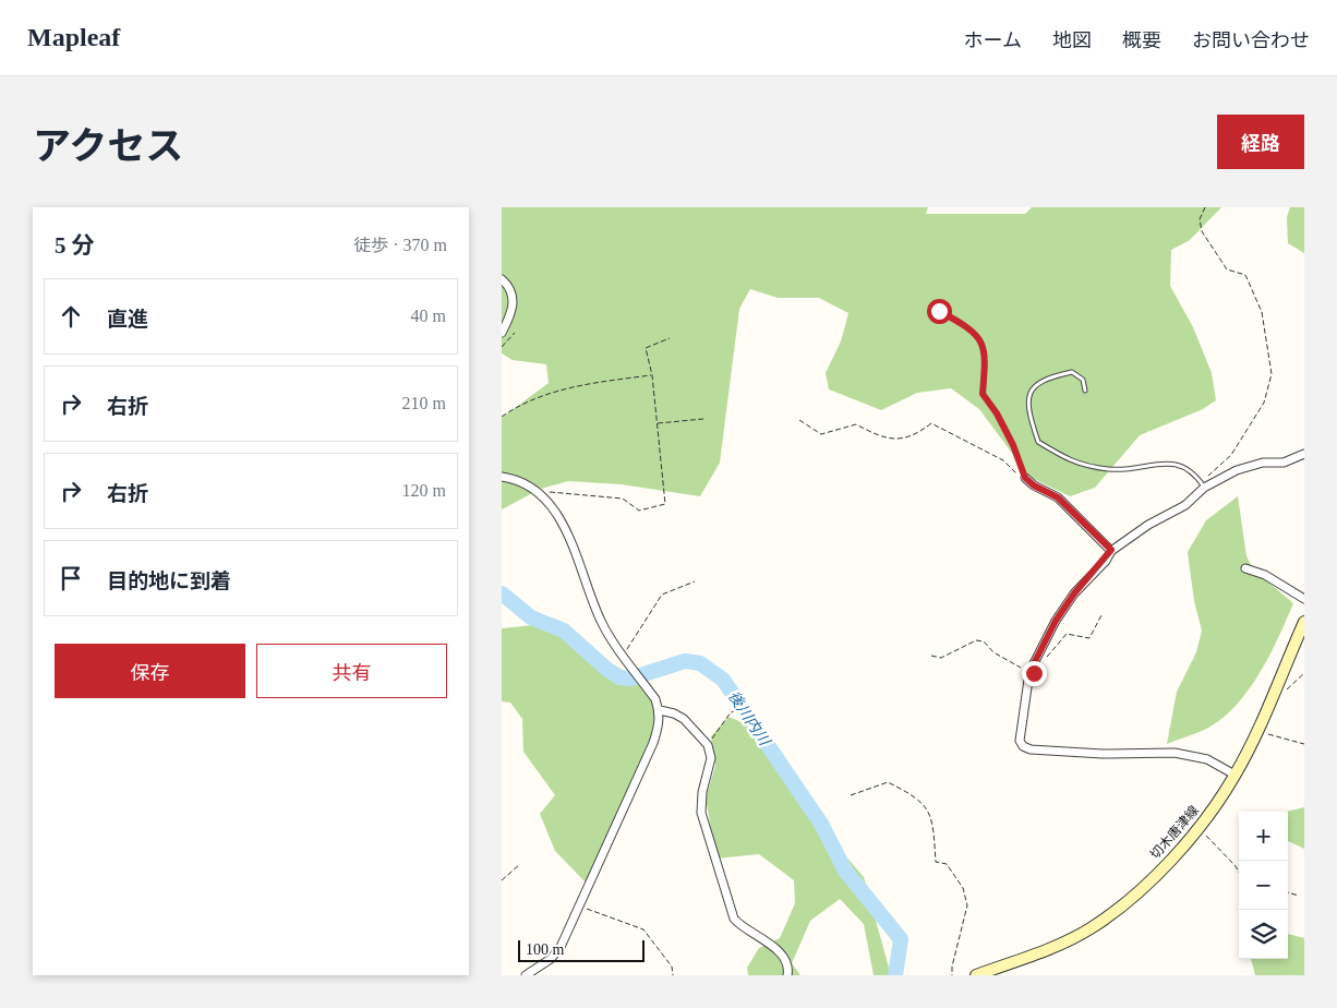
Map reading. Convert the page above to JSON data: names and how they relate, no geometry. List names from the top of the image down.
{
  "streets": {
    "main road": ["切木唐津線"]
  },
  "water": ["後川内川"],
  "scale_bar": "100 m",
  "page": {
    "header": "Mapleaf",
    "nav": [
      "ホーム",
      "地図",
      "概要",
      "お問い合わせ"
    ],
    "title": "アクセス",
    "buttons": [
      "経路",
      ["保存", "共有"]
    ],
    "heading": ["5 分", "徒歩 · 370 m"],
    "list": [
      ["直進", "40 m"],
      ["右折", "210 m"],
      ["右折", "120 m"],
      "目的地に到着"
    ],
    "map_buttons": ["+", "−"],
    "scale": "100 m"
  }
}
